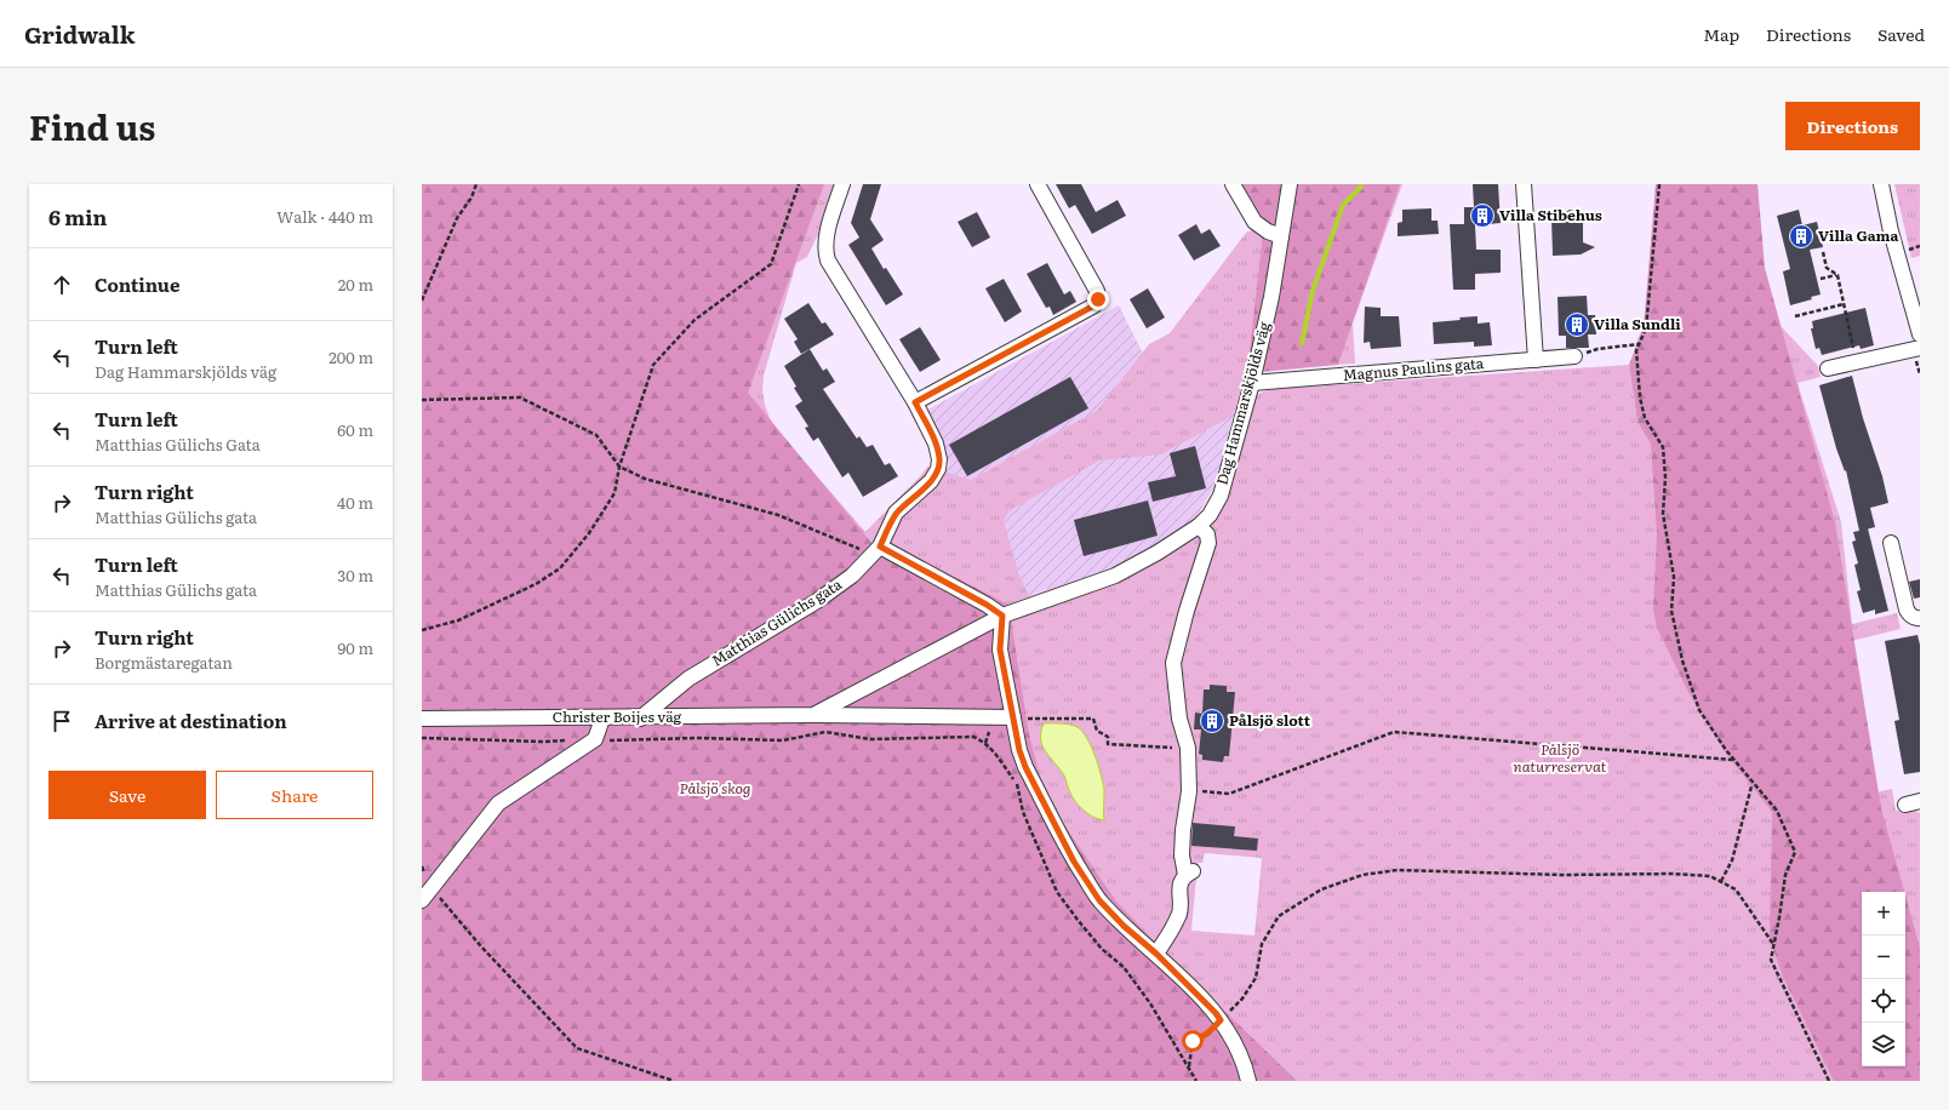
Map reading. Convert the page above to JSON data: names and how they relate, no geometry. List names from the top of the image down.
{
  "streets": {
    "street": [
      "Magnus Paulins gata",
      "Dag Hammarskjölds väg",
      "Matthias Gülichs gata",
      "Christer Boijes väg"
    ]
  },
  "crossings": [
    ["Magnus Paulins gata", "Dag Hammarskjölds väg"],
    ["Dag Hammarskjölds väg", "Christer Boijes väg"],
    ["Matthias Gülichs gata", "Christer Boijes väg"]
  ],
  "parks": ["Pålsjö naturreservat", "Pålsjö skog"],
  "places": {
    "building": [
      "Villa Stibehus",
      "Villa Gama",
      "Villa Sundli",
      "Pålsjö slott"
    ]
  },
  "page": {
    "header": "Gridwalk",
    "nav": ["Map", "Directions", "Saved"],
    "title": "Find us",
    "buttons": [
      "Directions",
      ["Save", "Share"]
    ],
    "heading": ["6 min", "Walk · 440 m"],
    "list": [
      ["Continue", "20 m"],
      ["Turn left", "Dag Hammarskjölds väg", "200 m"],
      ["Turn left", "Matthias Gülichs Gata", "60 m"],
      ["Turn right", "Matthias Gülichs gata", "40 m"],
      ["Turn left", "Matthias Gülichs gata", "30 m"],
      ["Turn right", "Borgmästaregatan", "90 m"],
      "Arrive at destination"
    ],
    "map_buttons": ["+", "−"]
  }
}
